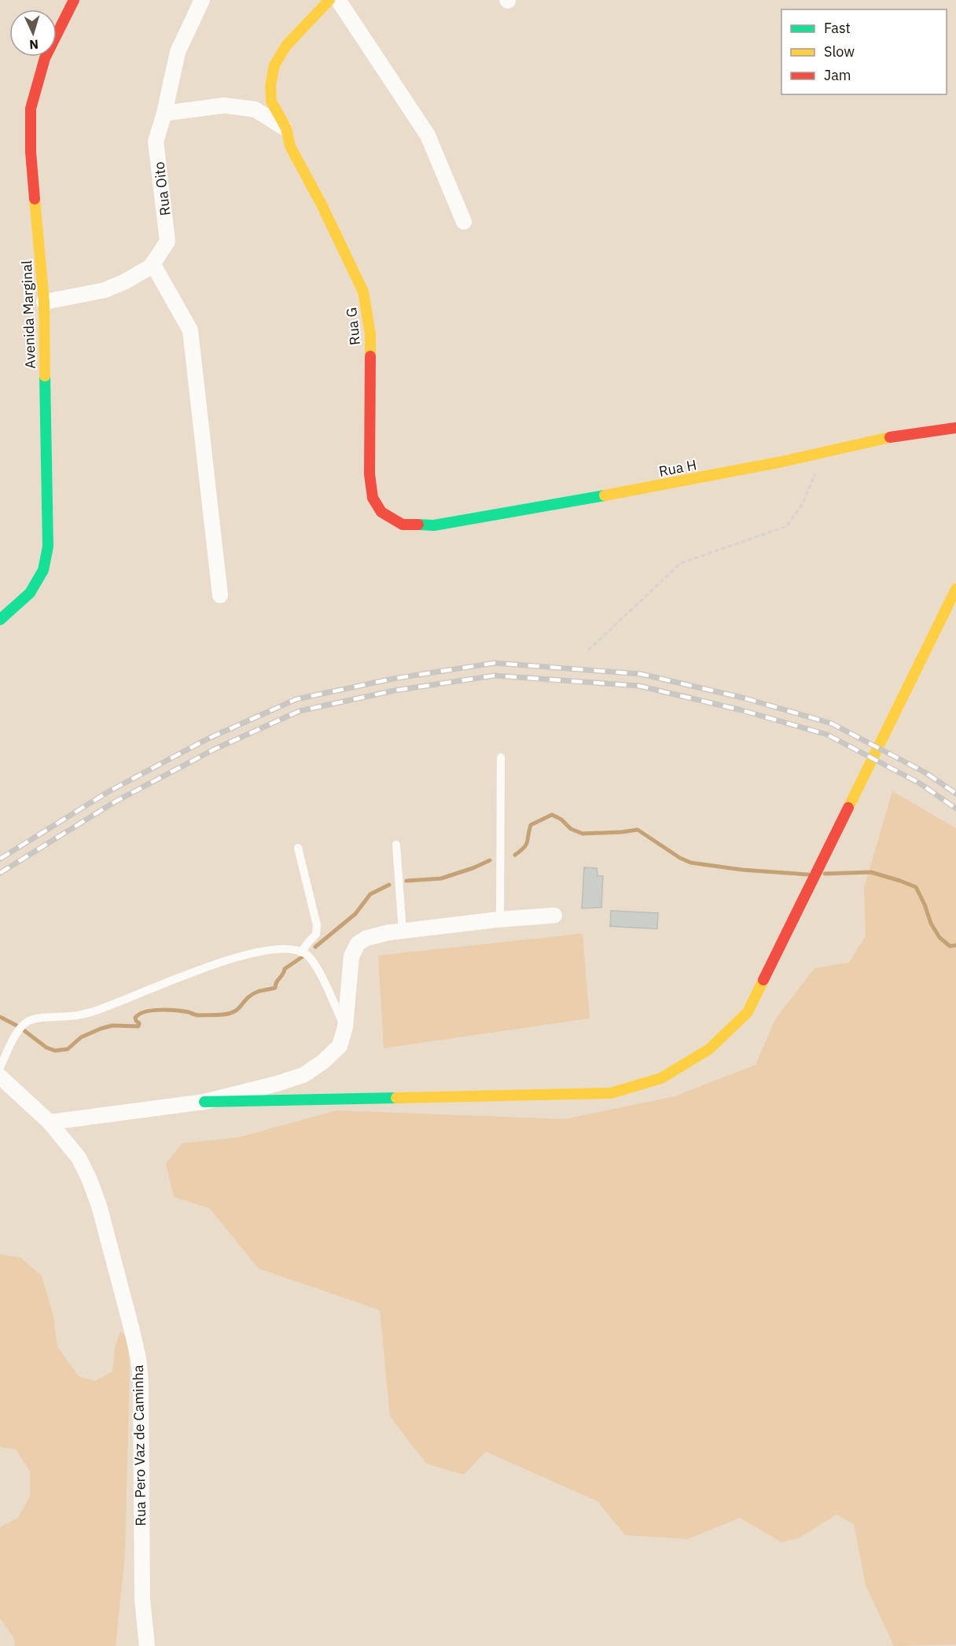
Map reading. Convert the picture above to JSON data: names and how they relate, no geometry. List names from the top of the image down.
{
  "streets": {
    "street": [
      "Rua Oito",
      "Avenida Marginal",
      "Rua G",
      "Rua H",
      "Rua Pero Vaz de Caminha"
    ]
  },
  "crossings": [
    ["Rua Oito", "Avenida Marginal"],
    ["Rua G", "Rua H"]
  ],
  "legend": ["Fast", "Slow", "Jam"],
  "north": "bottom"
}
